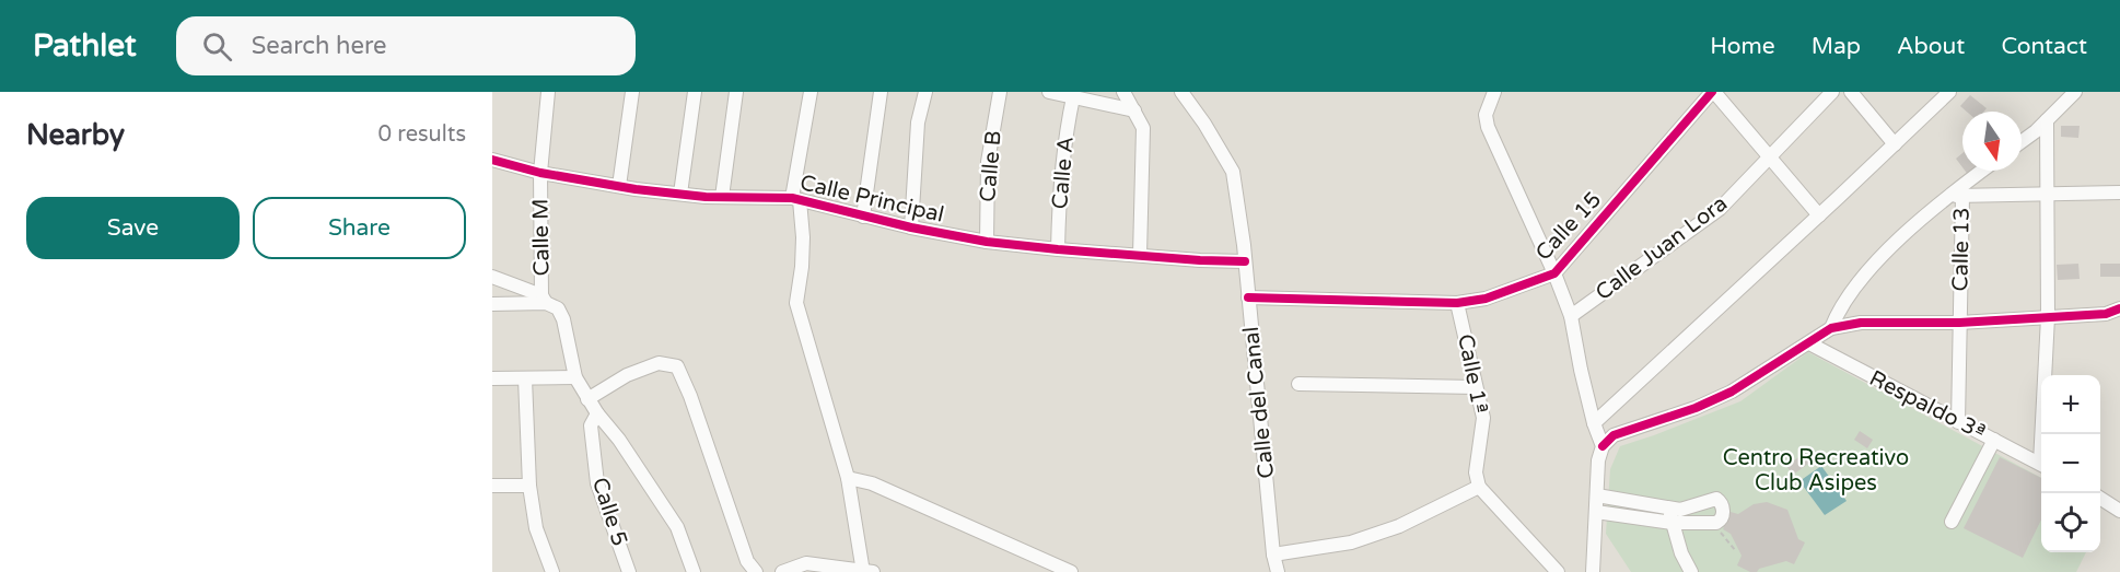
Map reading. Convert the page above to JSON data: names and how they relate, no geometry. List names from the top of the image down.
{
  "streets": {
    "street": [
      "Calle B",
      "Calle A",
      "Calle Principal",
      "Calle 15",
      "Calle M",
      "Calle Juan Lora",
      "Calle 13",
      "Calle 1ª",
      "Calle del Canal",
      "Respaldo 3ª",
      "Calle 5"
    ]
  },
  "crossings": [
    ["Calle B", "Calle Principal"],
    ["Calle A", "Calle Principal"],
    ["Calle Principal", "Calle M"],
    ["Calle Principal", "Calle del Canal"],
    ["Calle 15", "Calle 1ª"],
    ["Calle 15", "Calle del Canal"],
    ["Calle M", "Calle 5"],
    ["Calle 13", "Respaldo 3ª"]
  ],
  "parks": ["Centro Recreativo Club Asipes"],
  "north": "bottom",
  "page": {
    "header": "Pathlet",
    "search": "Search here",
    "nav": [
      "Home",
      "Map",
      "About",
      "Contact"
    ],
    "heading": ["Nearby", "0 results"],
    "buttons": ["Save", "Share"],
    "map_buttons": ["+", "−"]
  }
}
